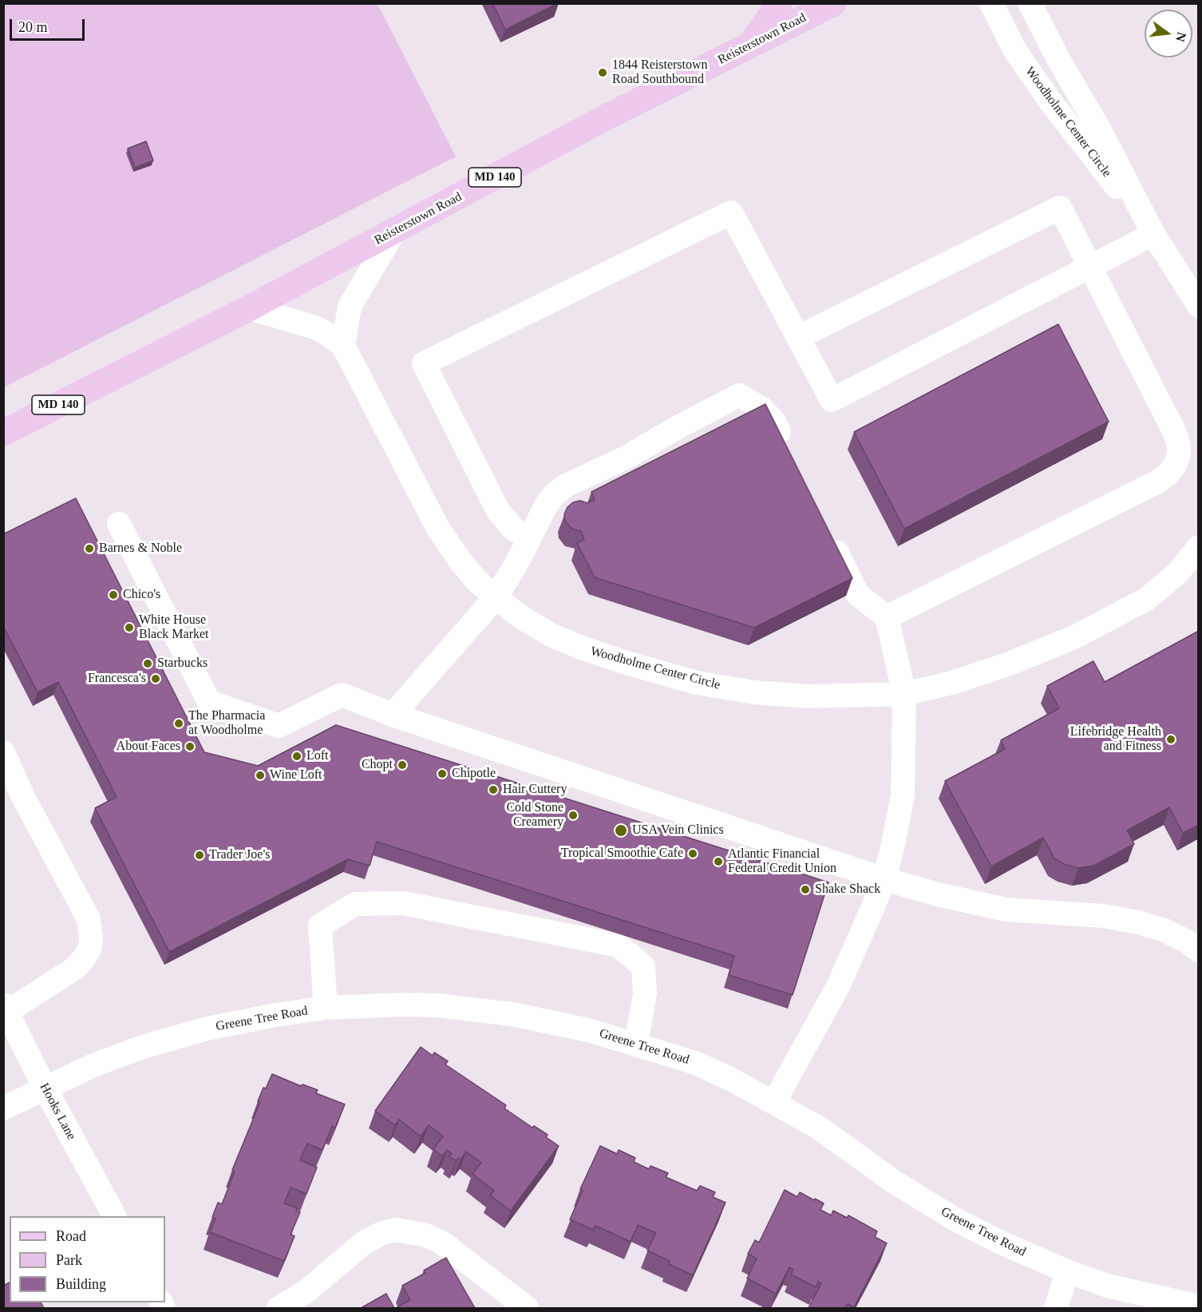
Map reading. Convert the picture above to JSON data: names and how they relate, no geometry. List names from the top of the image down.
{
  "streets": {
    "main road": ["Reisterstown Road", "MD 140"],
    "street": ["Woodholme Center Circle", "Greene Tree Road", "Hooks Lane"]
  },
  "crossings": [
    ["Reisterstown Road", "Woodholme Center Circle"],
    ["Greene Tree Road", "Hooks Lane"]
  ],
  "places": [
    "1844 Reisterstown Road Southbound",
    "Barnes & Noble",
    "Chico's",
    "White House Black Market",
    "Starbucks",
    "Francesca's",
    "The Pharmacia at Woodholme",
    "Lifebridge Health and Fitness",
    "About Faces",
    "Loft",
    "Chopt",
    "Chipotle",
    "Wine Loft",
    "Hair Cuttery",
    "Cold Stone Creamery",
    "USA Vein Clinics",
    "Tropical Smoothie Cafe",
    "Trader Joe's",
    "Atlantic Financial Federal Credit Union",
    "Shake Shack"
  ],
  "legend": ["Road", "Park", "Building"],
  "scale_bar": "20 m",
  "north": "right"
}
